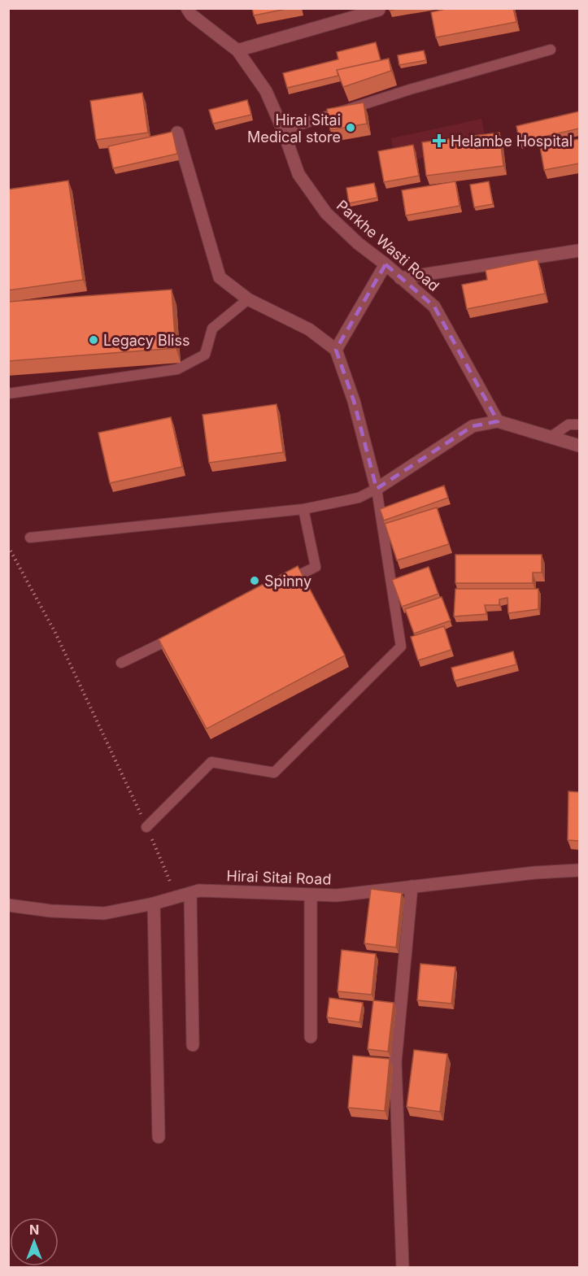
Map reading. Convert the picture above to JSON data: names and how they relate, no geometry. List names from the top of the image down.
{
  "streets": {
    "street": ["Parkhe Wasti Road", "Hirai Sitai Road"]
  },
  "places": {
    "other": ["Hirai Sitai Medical store", "Legacy Bliss", "Spinny"],
    "health": ["Helambe Hospital"]
  },
  "north": "top"
}
